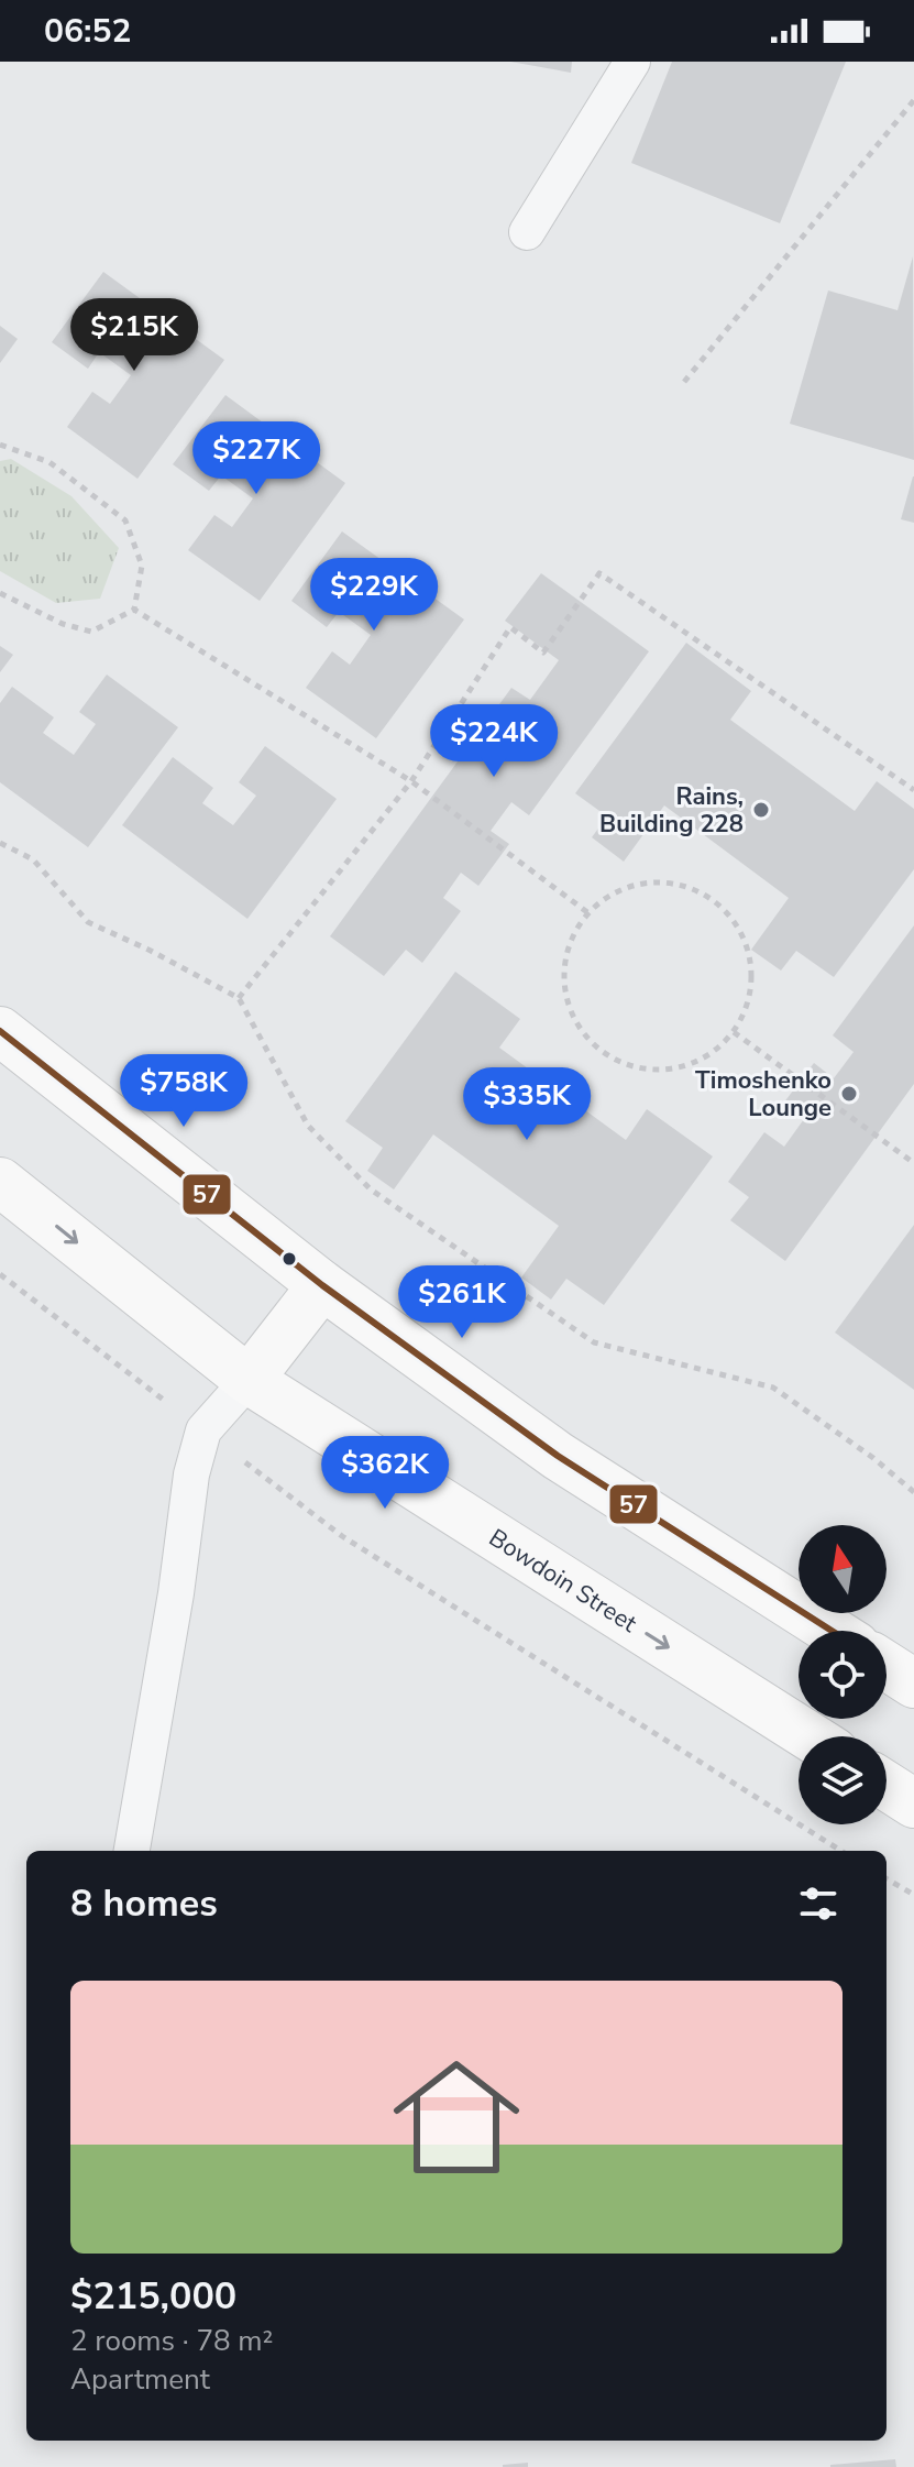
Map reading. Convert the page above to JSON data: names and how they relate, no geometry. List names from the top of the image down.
{
  "streets": {
    "street": ["Bowdoin Street"]
  },
  "places": ["Rains, Building 228", "Timoshenko Lounge"],
  "lines": ["transit line 57"],
  "north": "top",
  "page": {
    "status": "06:52",
    "price": [
      "$215K",
      "$227K",
      "$229K",
      "$224K",
      "$758K",
      "$335K",
      "$261K",
      "$362K"
    ],
    "heading": "8 homes",
    "list": [
      {
        "name": "$215,000",
        "note": "2 rooms · 78 m² · Apartment"
      }
    ]
  }
}
